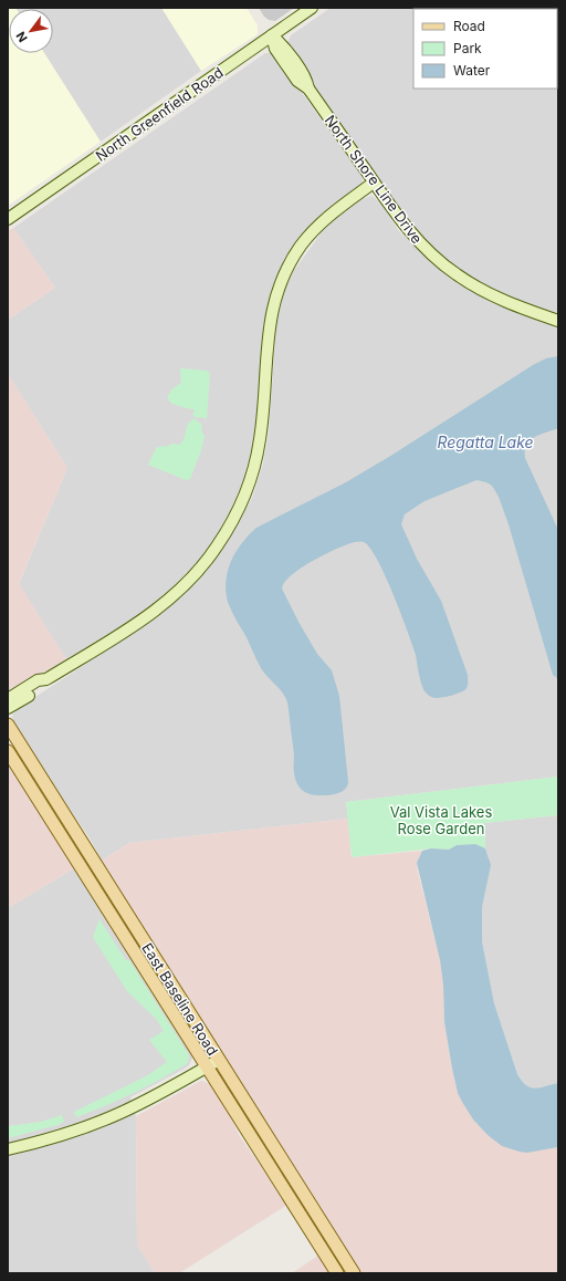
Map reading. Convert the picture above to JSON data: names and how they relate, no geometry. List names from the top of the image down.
{
  "streets": {
    "main road": ["East Baseline Road"],
    "street": ["North Greenfield Road", "North Shore Line Drive"]
  },
  "crossings": [
    ["North Greenfield Road", "North Shore Line Drive"]
  ],
  "water": ["Regatta Lake"],
  "parks": ["Val Vista Lakes Rose Garden"],
  "legend": ["Road", "Park", "Water"],
  "north": "bottom left"
}
